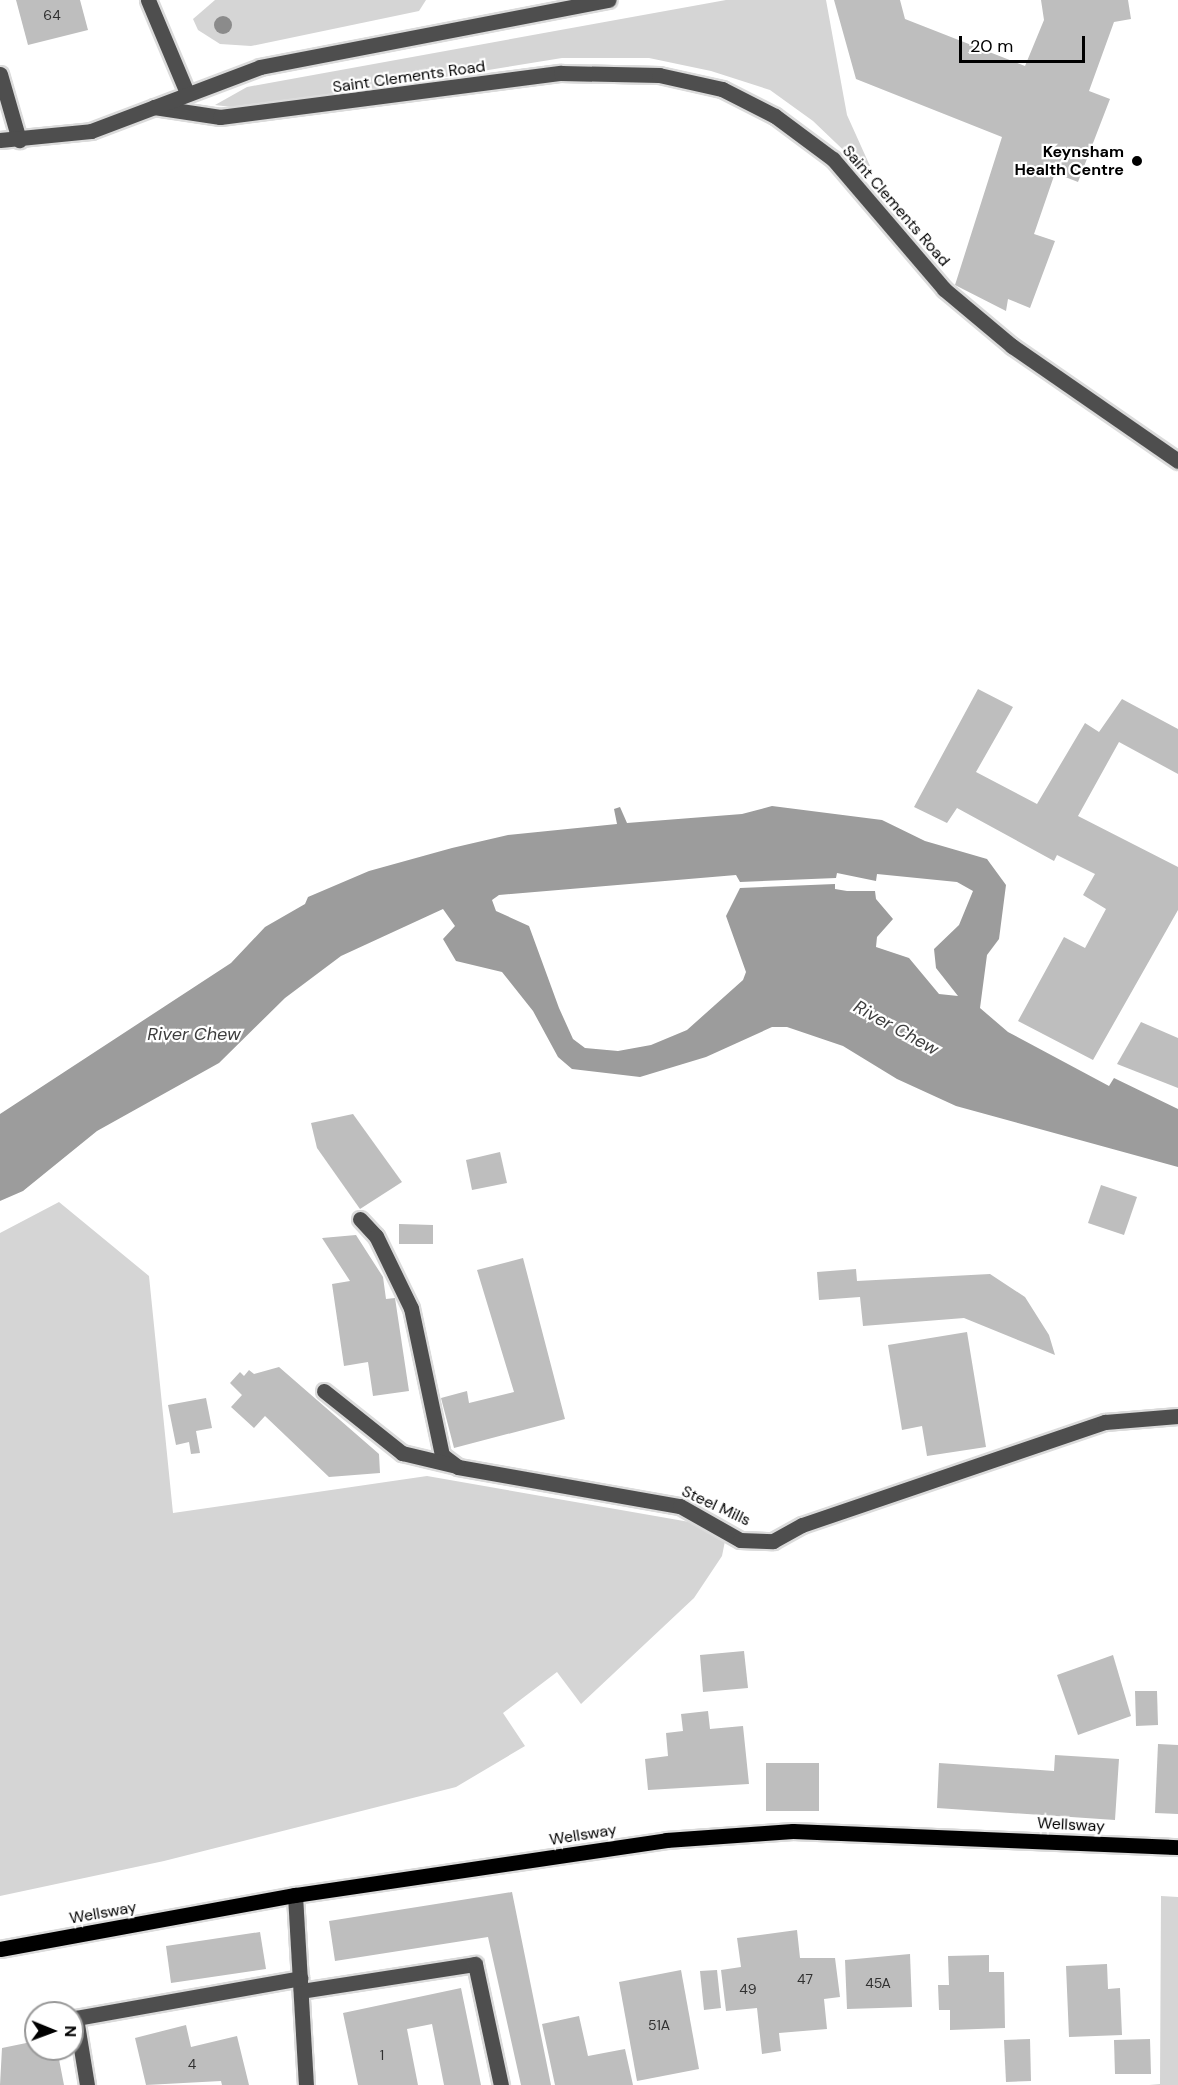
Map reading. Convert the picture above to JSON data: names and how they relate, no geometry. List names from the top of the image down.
{
  "streets": {
    "main road": ["Wellsway"],
    "street": ["Saint Clements Road", "Steel Mills"]
  },
  "water": ["River Chew"],
  "places": ["Keynsham Health Centre"],
  "house_numbers": [
    "64",
    "47",
    "45A",
    "49",
    "51A",
    "1",
    "4"
  ],
  "scale_bar": "20 m",
  "north": "right"
}
